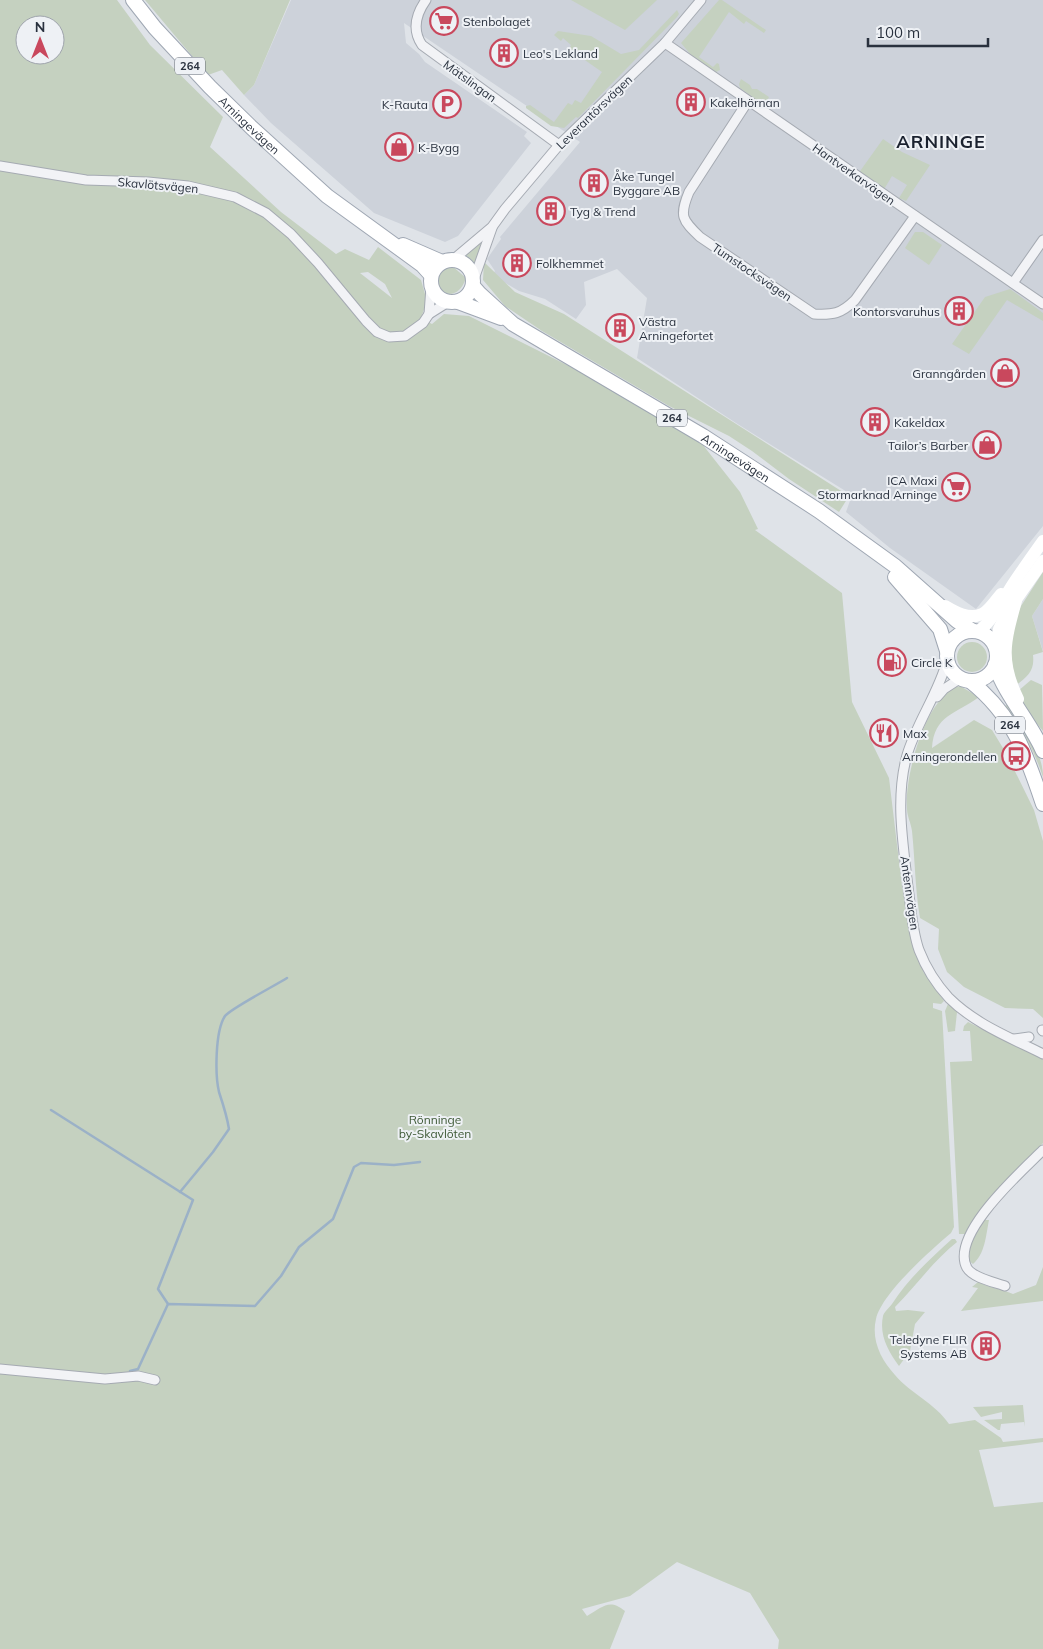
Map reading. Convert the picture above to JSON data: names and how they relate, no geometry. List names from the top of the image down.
{
  "streets": {
    "main road": ["264", "Arningevägen"],
    "street": [
      "Mätslingan",
      "Leverantörsvägen",
      "Hantverkarvägen",
      "Skavlötsvägen",
      "Tumstocksvägen",
      "Antennvägen"
    ]
  },
  "crossings": [
    ["264", "Leverantörsvägen"],
    ["264", "Arningevägen"],
    ["264", "Skavlötsvägen"],
    ["264", "Antennvägen"],
    ["Mätslingan", "Leverantörsvägen"],
    ["Leverantörsvägen", "Arningevägen"],
    ["Leverantörsvägen", "Hantverkarvägen"],
    ["Leverantörsvägen", "Skavlötsvägen"],
    ["Arningevägen", "Skavlötsvägen"],
    ["Arningevägen", "Antennvägen"],
    ["Hantverkarvägen", "Tumstocksvägen"]
  ],
  "districts": ["ARNINGE"],
  "parks": ["Rönninge by-Skavlöten"],
  "places": {
    "supermarket": ["Stenbolaget", "ICA Maxi Stormarknad Arninge"],
    "building": [
      "Leo's Lekland",
      "Kakelhörnan",
      "Åke Tungel Byggare AB",
      "Tyg & Trend",
      "Folkhemmet",
      "Kontorsvaruhus",
      "Västra Arningefortet",
      "Kakeldax",
      "Teledyne FLIR Systems AB"
    ],
    "parking": ["K-Rauta"],
    "shop": ["K-Bygg", "Granngården", "Tailor’s Barber"],
    "fuel station": ["Circle K"],
    "restaurant": ["Max"],
    "bus stop": ["Arningerondellen"]
  },
  "scale_bar": "100 m",
  "north": "top"
}
